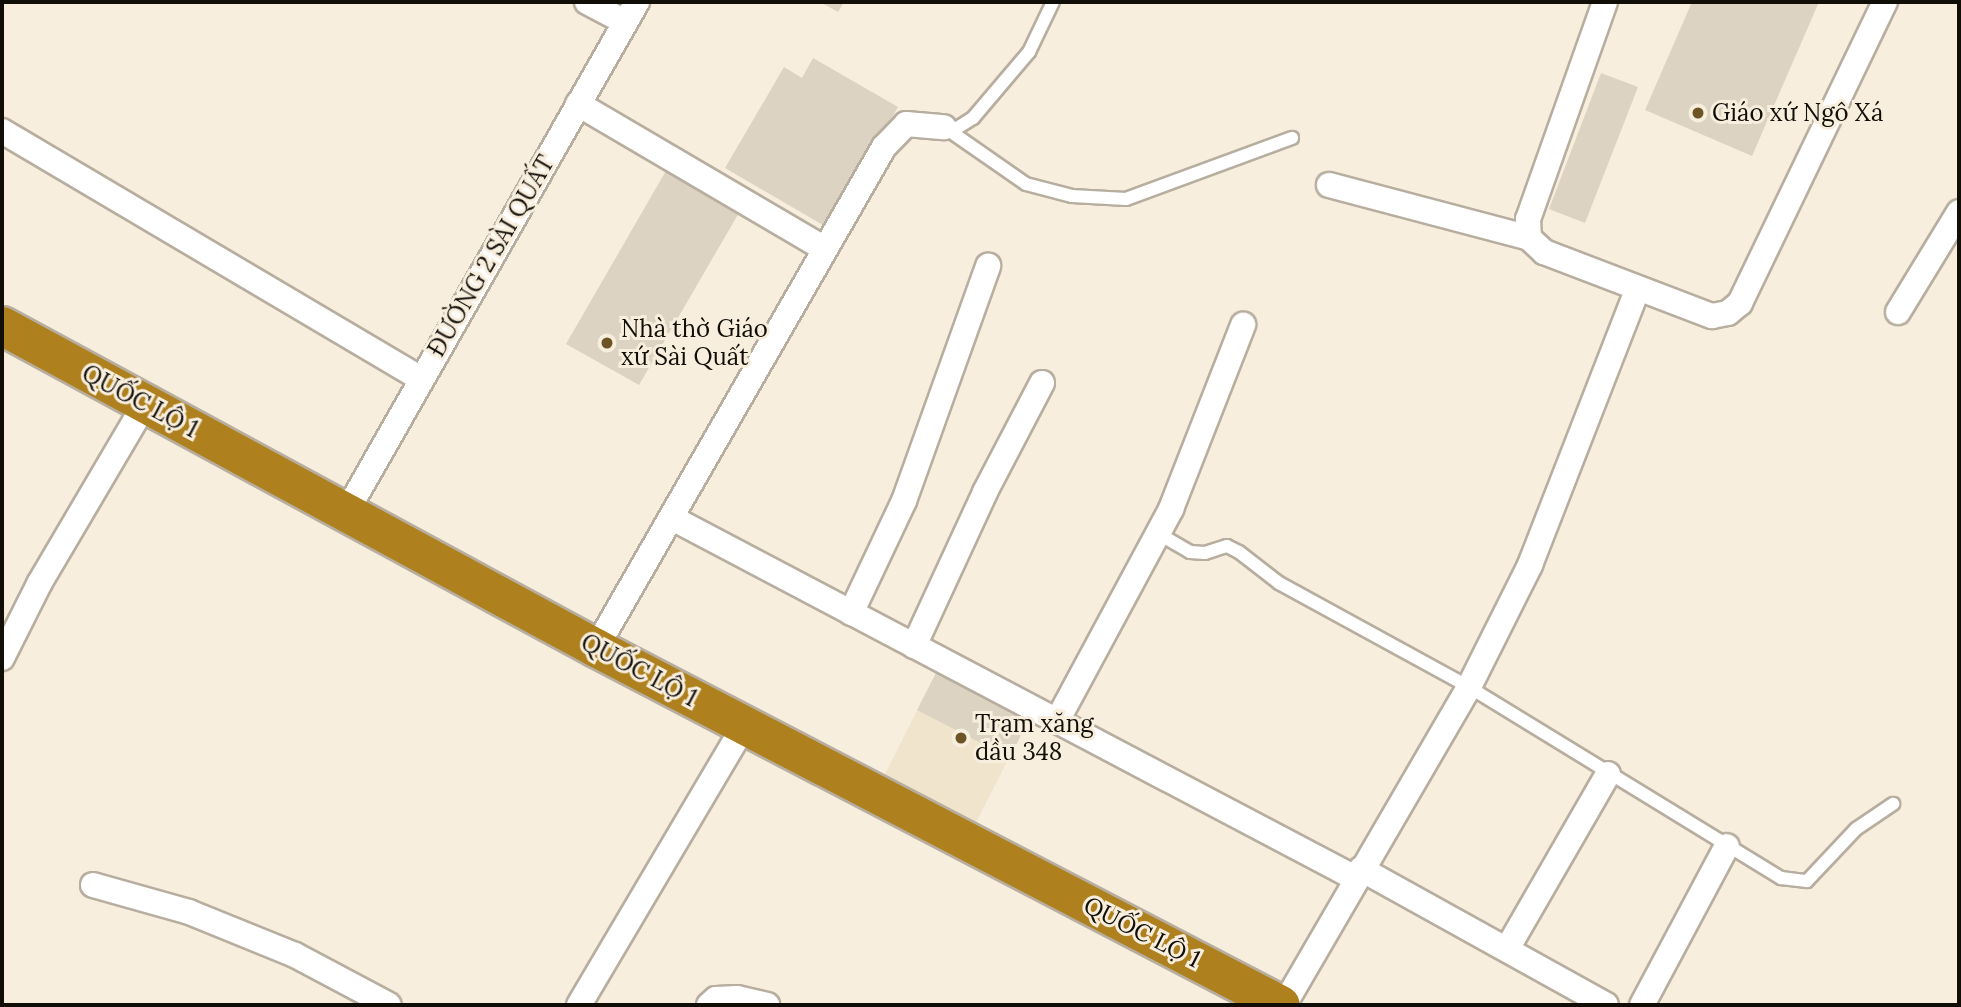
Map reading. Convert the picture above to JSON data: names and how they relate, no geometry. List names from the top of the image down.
{
  "streets": {
    "highway": ["QUỐC LỘ 1"],
    "street": ["ĐƯỜNG 2 SÀI QUẤT"]
  },
  "crossings": [
    ["ĐƯỜNG 2 SÀI QUẤT", "QUỐC LỘ 1"]
  ],
  "places": ["Giáo xứ Ngô Xá", "Nhà thờ Giáo xứ Sài Quất", "Trạm xăng dầu 348"]
}
